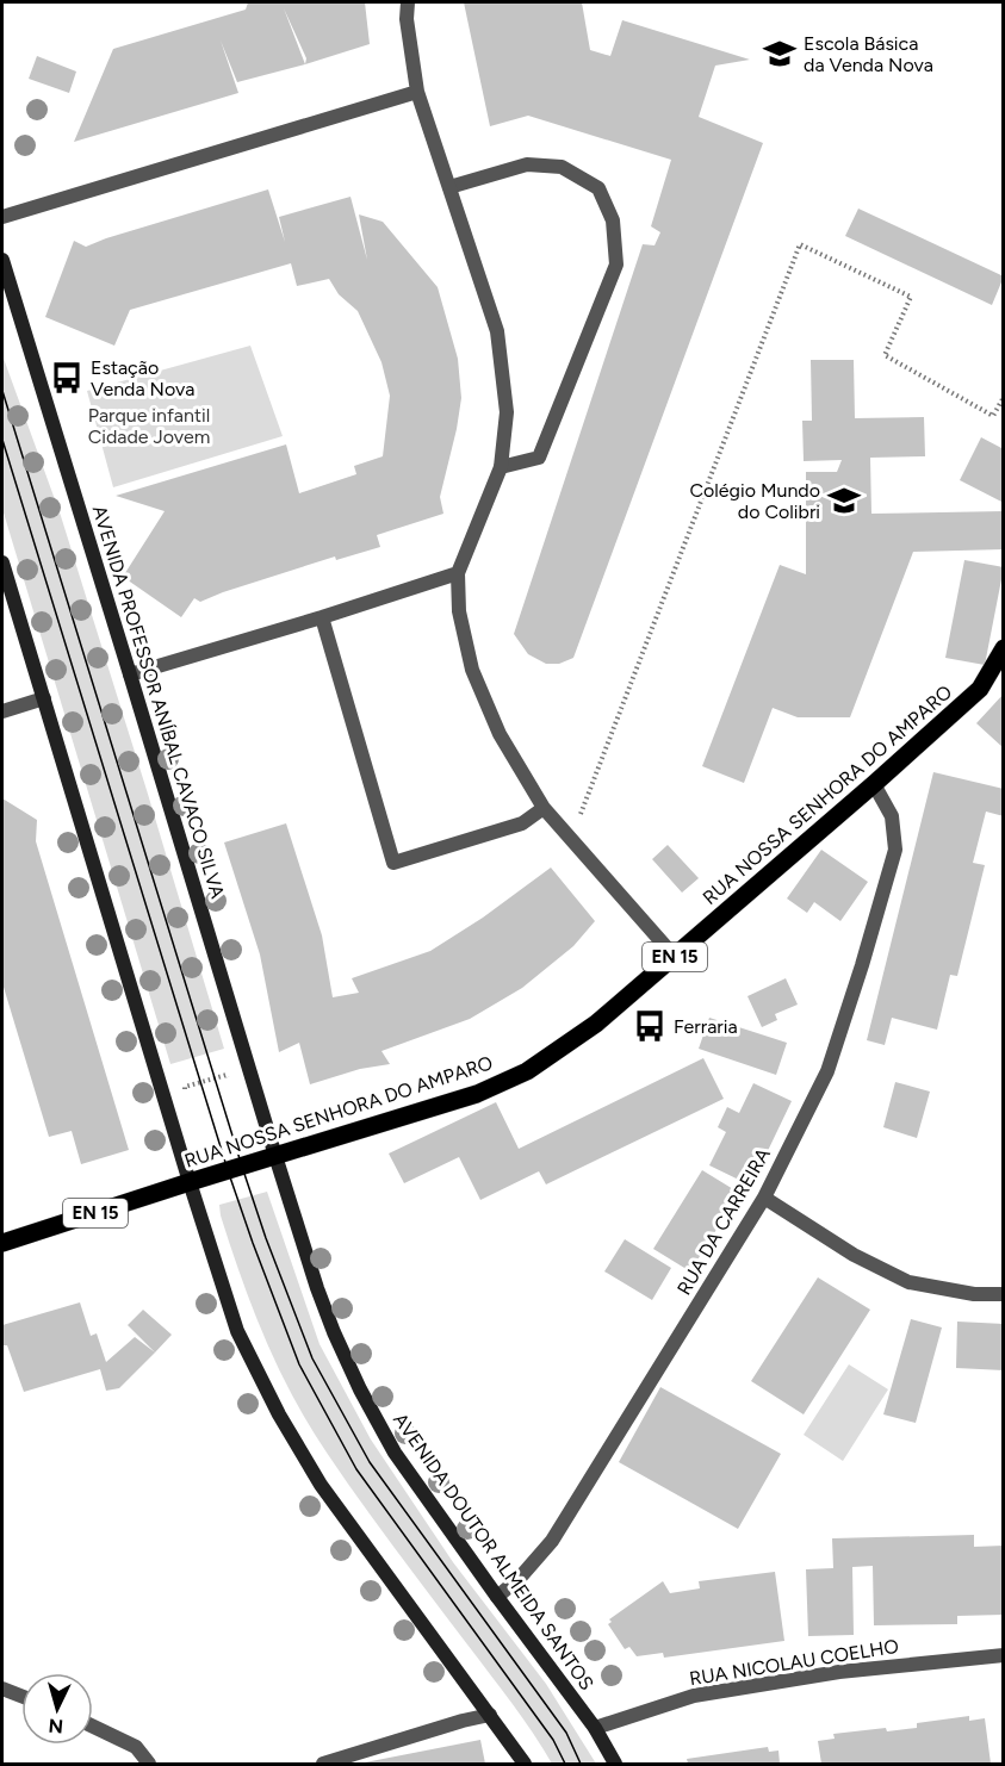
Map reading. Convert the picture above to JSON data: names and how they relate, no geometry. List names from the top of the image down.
{
  "streets": {
    "main road": [
      "AVENIDA PROFESSOR ANÍBAL CAVACO SILVA",
      "RUA NOSSA SENHORA DO AMPARO",
      "EN 15",
      "AVENIDA DOUTOR ALMEIDA SANTOS"
    ],
    "street": ["RUA DA CARREIRA", "RUA NICOLAU COELHO"]
  },
  "crossings": [
    ["AVENIDA PROFESSOR ANÍBAL CAVACO SILVA", "RUA NOSSA SENHORA DO AMPARO"],
    ["AVENIDA PROFESSOR ANÍBAL CAVACO SILVA", "AVENIDA DOUTOR ALMEIDA SANTOS"],
    ["RUA NOSSA SENHORA DO AMPARO", "RUA DA CARREIRA"],
    ["RUA NOSSA SENHORA DO AMPARO", "AVENIDA DOUTOR ALMEIDA SANTOS"],
    ["RUA DA CARREIRA", "AVENIDA DOUTOR ALMEIDA SANTOS"],
    ["AVENIDA DOUTOR ALMEIDA SANTOS", "RUA NICOLAU COELHO"]
  ],
  "parks": ["Parque infantil Cidade Jovem"],
  "places": {
    "school or university": ["Escola Básica da Venda Nova", "Colégio Mundo do Colibri"],
    "bus stop": ["Estação Venda Nova", "Ferraria"]
  },
  "north": "bottom"
}
